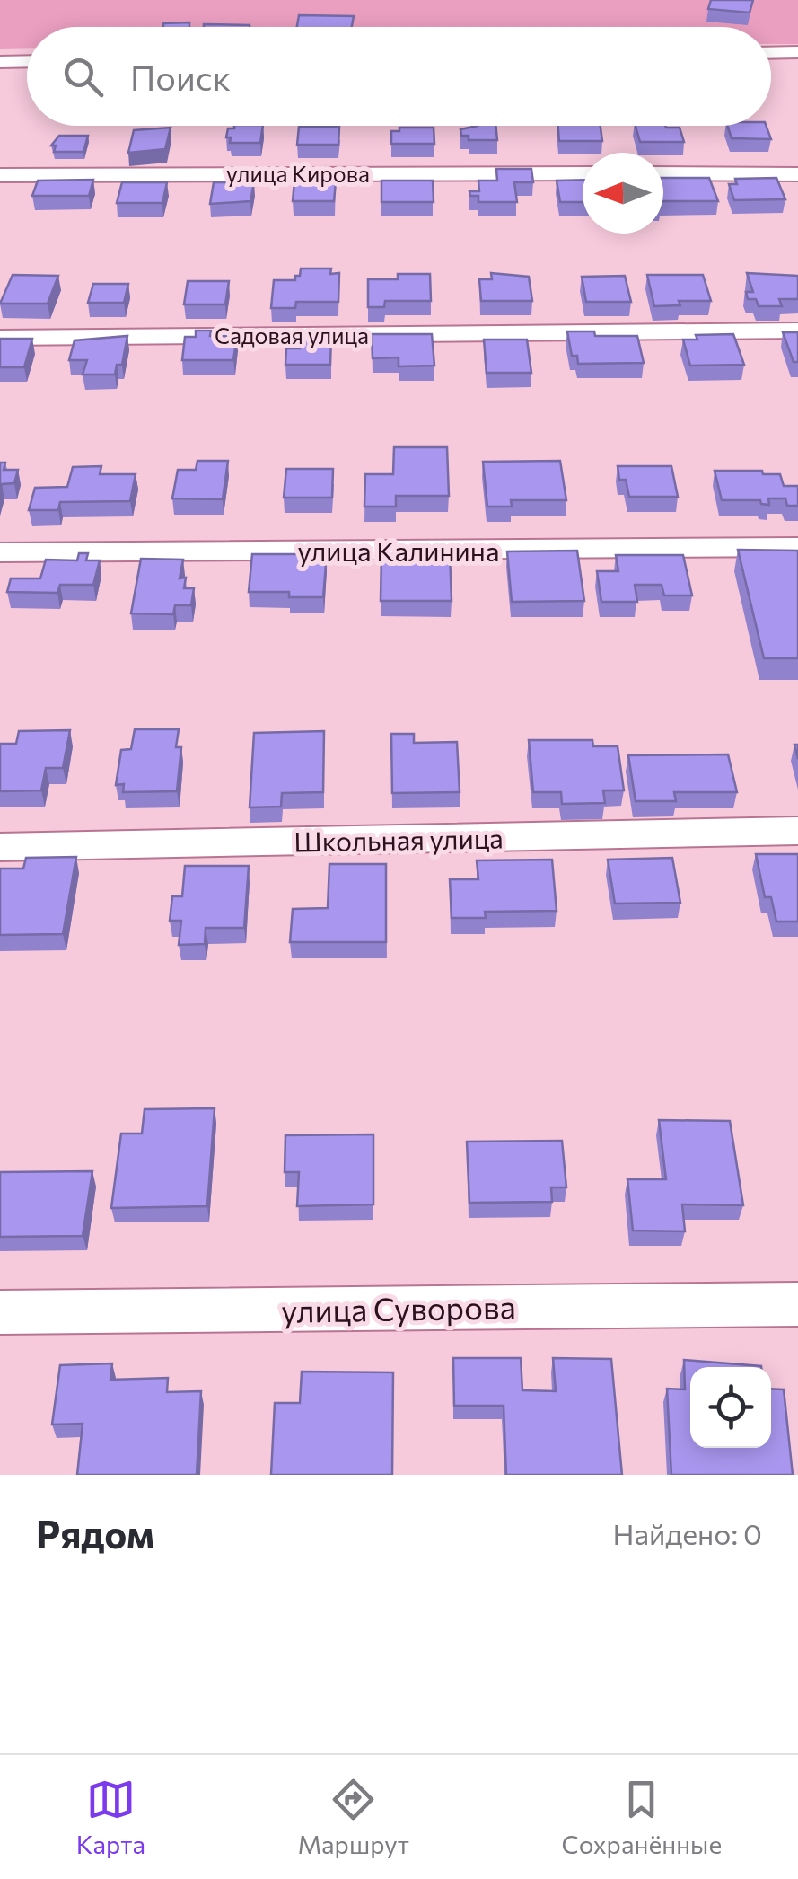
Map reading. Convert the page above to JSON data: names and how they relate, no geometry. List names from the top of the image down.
{
  "streets": {
    "street": [
      "улица Кирова",
      "Садовая улица",
      "улица Калинина",
      "Школьная улица",
      "улица Суворова"
    ]
  },
  "north": "left",
  "page": {
    "search": "Поиск",
    "heading": ["Рядом", "Найдено: 0"],
    "nav": ["Карта", "Маршрут", "Сохранённые"]
  }
}
